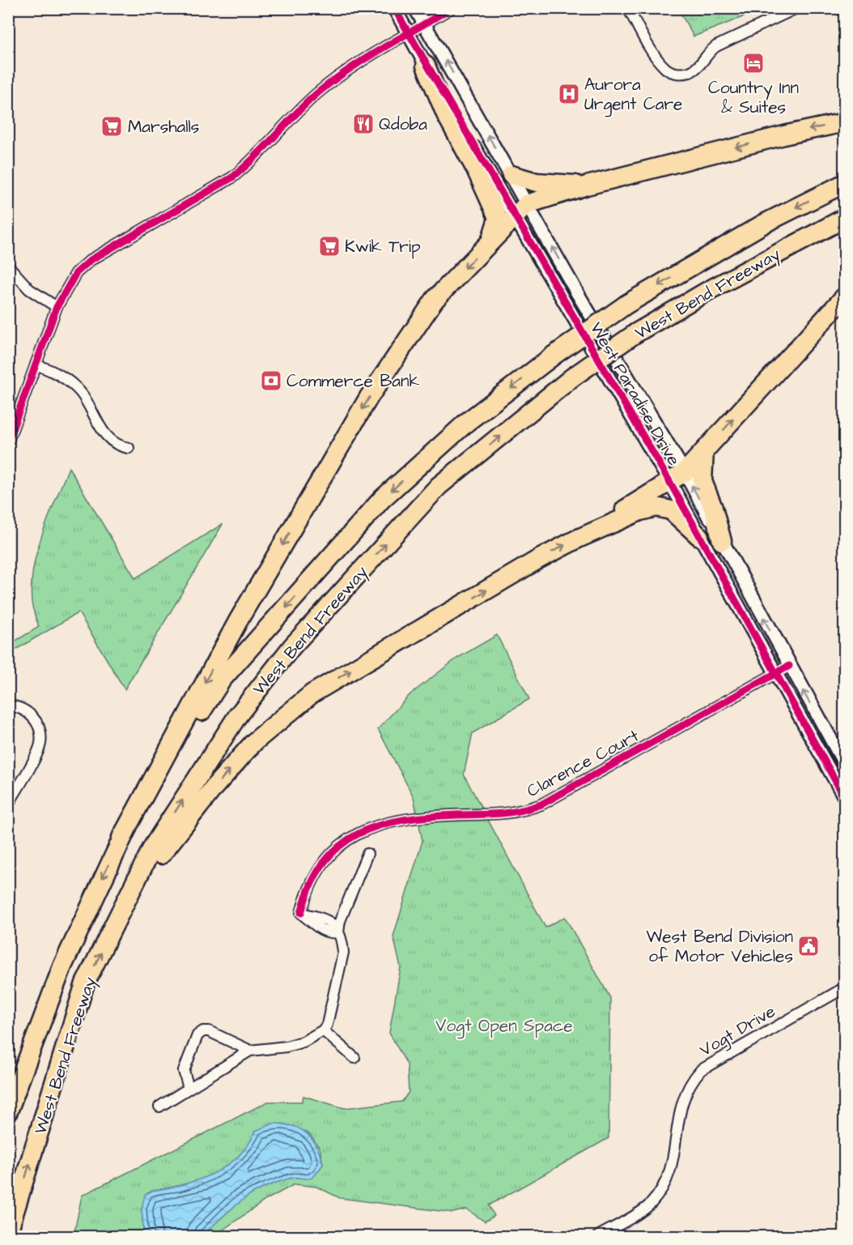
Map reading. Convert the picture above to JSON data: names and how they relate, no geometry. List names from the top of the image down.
{
  "streets": {
    "highway": ["West Bend Freeway"],
    "street": ["West Paradise Drive", "Clarence Court", "Vogt Drive"]
  },
  "crossings": [
    ["West Paradise Drive", "Clarence Court"]
  ],
  "parks": ["Vogt Open Space"],
  "places": {
    "hotel": ["Country Inn & Suites"],
    "hospital": ["Aurora Urgent Care"],
    "restaurant": ["Qdoba"],
    "supermarket": ["Marshalls", "Kwik Trip"],
    "bank": ["Commerce Bank"],
    "public building": ["West Bend Division of Motor Vehicles"]
  }
}
